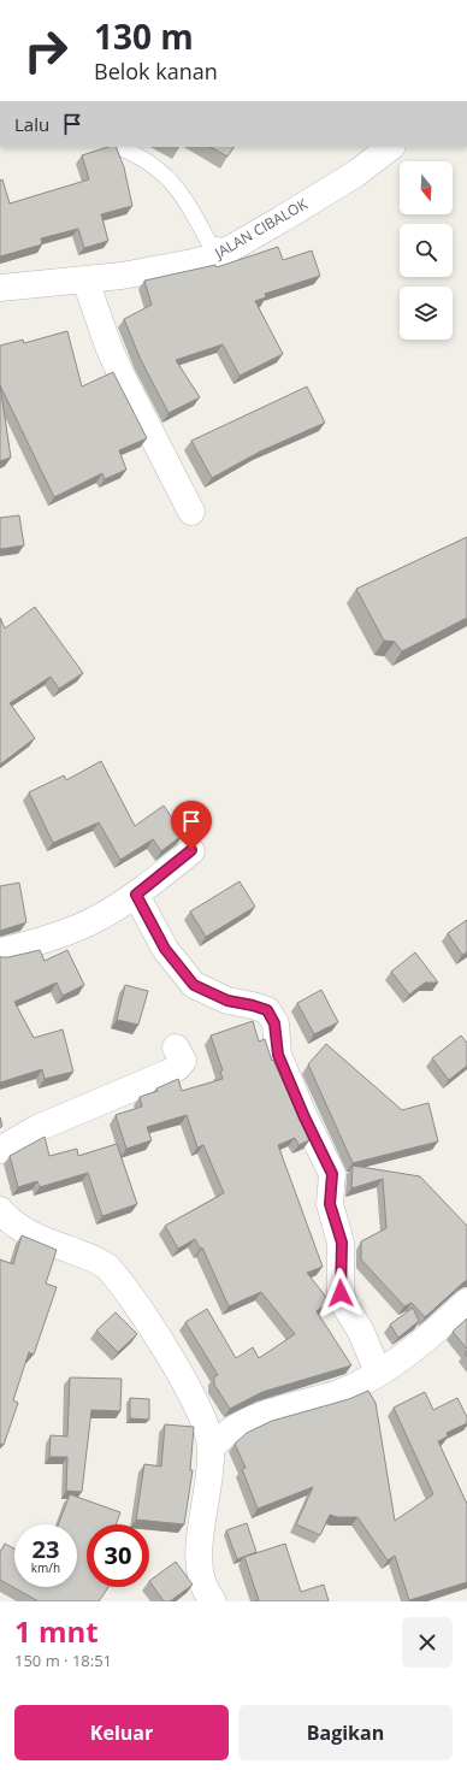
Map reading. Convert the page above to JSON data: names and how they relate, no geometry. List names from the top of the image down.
{
  "streets": {
    "street": ["JALAN CIBALOK"]
  },
  "north": "bottom",
  "page": {
    "turn": ["130 m", "Belok kanan"],
    "then": "Lalu",
    "speed": "23 km/h",
    "limit": "30",
    "heading": ["1 mnt", "150 m · 18:51"],
    "buttons": ["Keluar", "Bagikan"]
  }
}
